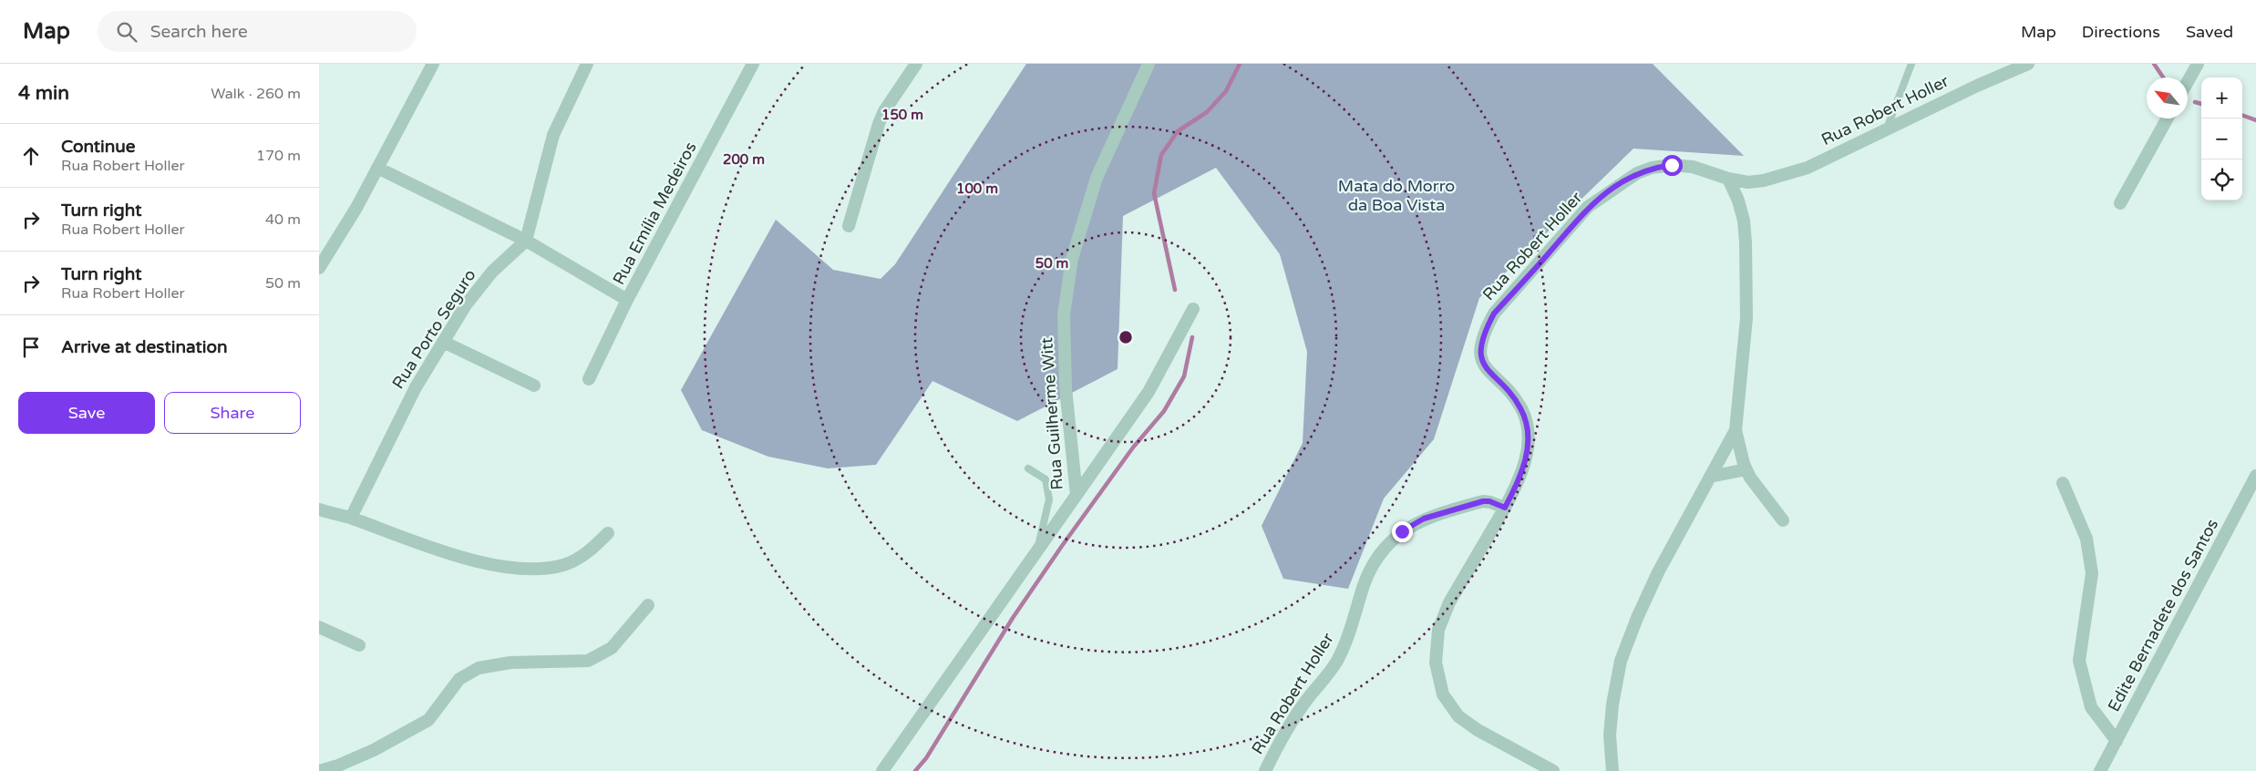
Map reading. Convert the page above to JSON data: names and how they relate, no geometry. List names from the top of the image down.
{
  "streets": {
    "street": [
      "Rua Robert Holler",
      "Rua Emília Medeiros",
      "Rua Porto Seguro",
      "Rua Guilherme Witt",
      "Edite Bernadete dos Santos"
    ]
  },
  "parks": ["Mata do Morro da Boa Vista"],
  "north": "top left",
  "page": {
    "header": "Map",
    "search": "Search here",
    "nav": ["Map", "Directions", "Saved"],
    "heading": ["4 min", "Walk · 260 m"],
    "map_buttons": ["+", "−"],
    "list": [
      ["Continue", "Rua Robert Holler", "170 m"],
      ["Turn right", "Rua Robert Holler", "40 m"],
      ["Turn right", "Rua Robert Holler", "50 m"],
      "Arrive at destination"
    ],
    "buttons": ["Save", "Share"]
  },
  "rings": [
    "150 m",
    "200 m",
    "100 m",
    "50 m"
  ]
}
